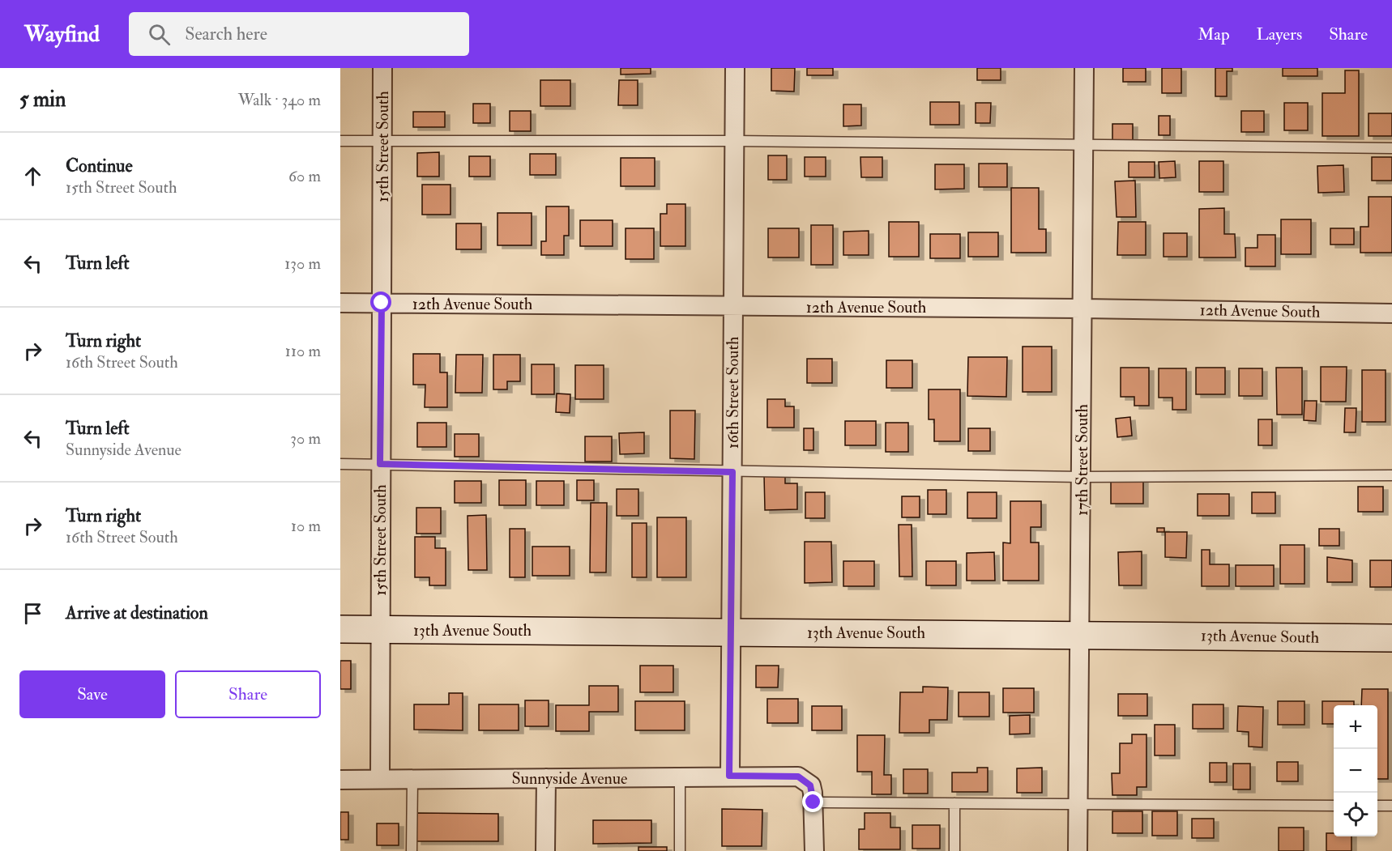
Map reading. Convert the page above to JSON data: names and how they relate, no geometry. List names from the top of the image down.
{
  "streets": {
    "street": [
      "15th Street South",
      "12th Avenue South",
      "16th Street South",
      "17th Street South",
      "13th Avenue South",
      "Sunnyside Avenue"
    ]
  },
  "crossings": [
    ["15th Street South", "12th Avenue South"],
    ["15th Street South", "13th Avenue South"],
    ["15th Street South", "Sunnyside Avenue"],
    ["12th Avenue South", "16th Street South"],
    ["12th Avenue South", "17th Street South"],
    ["16th Street South", "13th Avenue South"],
    ["16th Street South", "Sunnyside Avenue"],
    ["17th Street South", "13th Avenue South"]
  ],
  "page": {
    "header": "Wayfind",
    "search": "Search here",
    "nav": ["Map", "Layers", "Share"],
    "heading": ["5 min", "Walk · 340 m"],
    "list": [
      ["Continue", "15th Street South", "60 m"],
      ["Turn left", "130 m"],
      ["Turn right", "16th Street South", "110 m"],
      ["Turn left", "Sunnyside Avenue", "30 m"],
      ["Turn right", "16th Street South", "10 m"],
      "Arrive at destination"
    ],
    "buttons": ["Save", "Share"],
    "map_buttons": ["+", "−"]
  }
}
